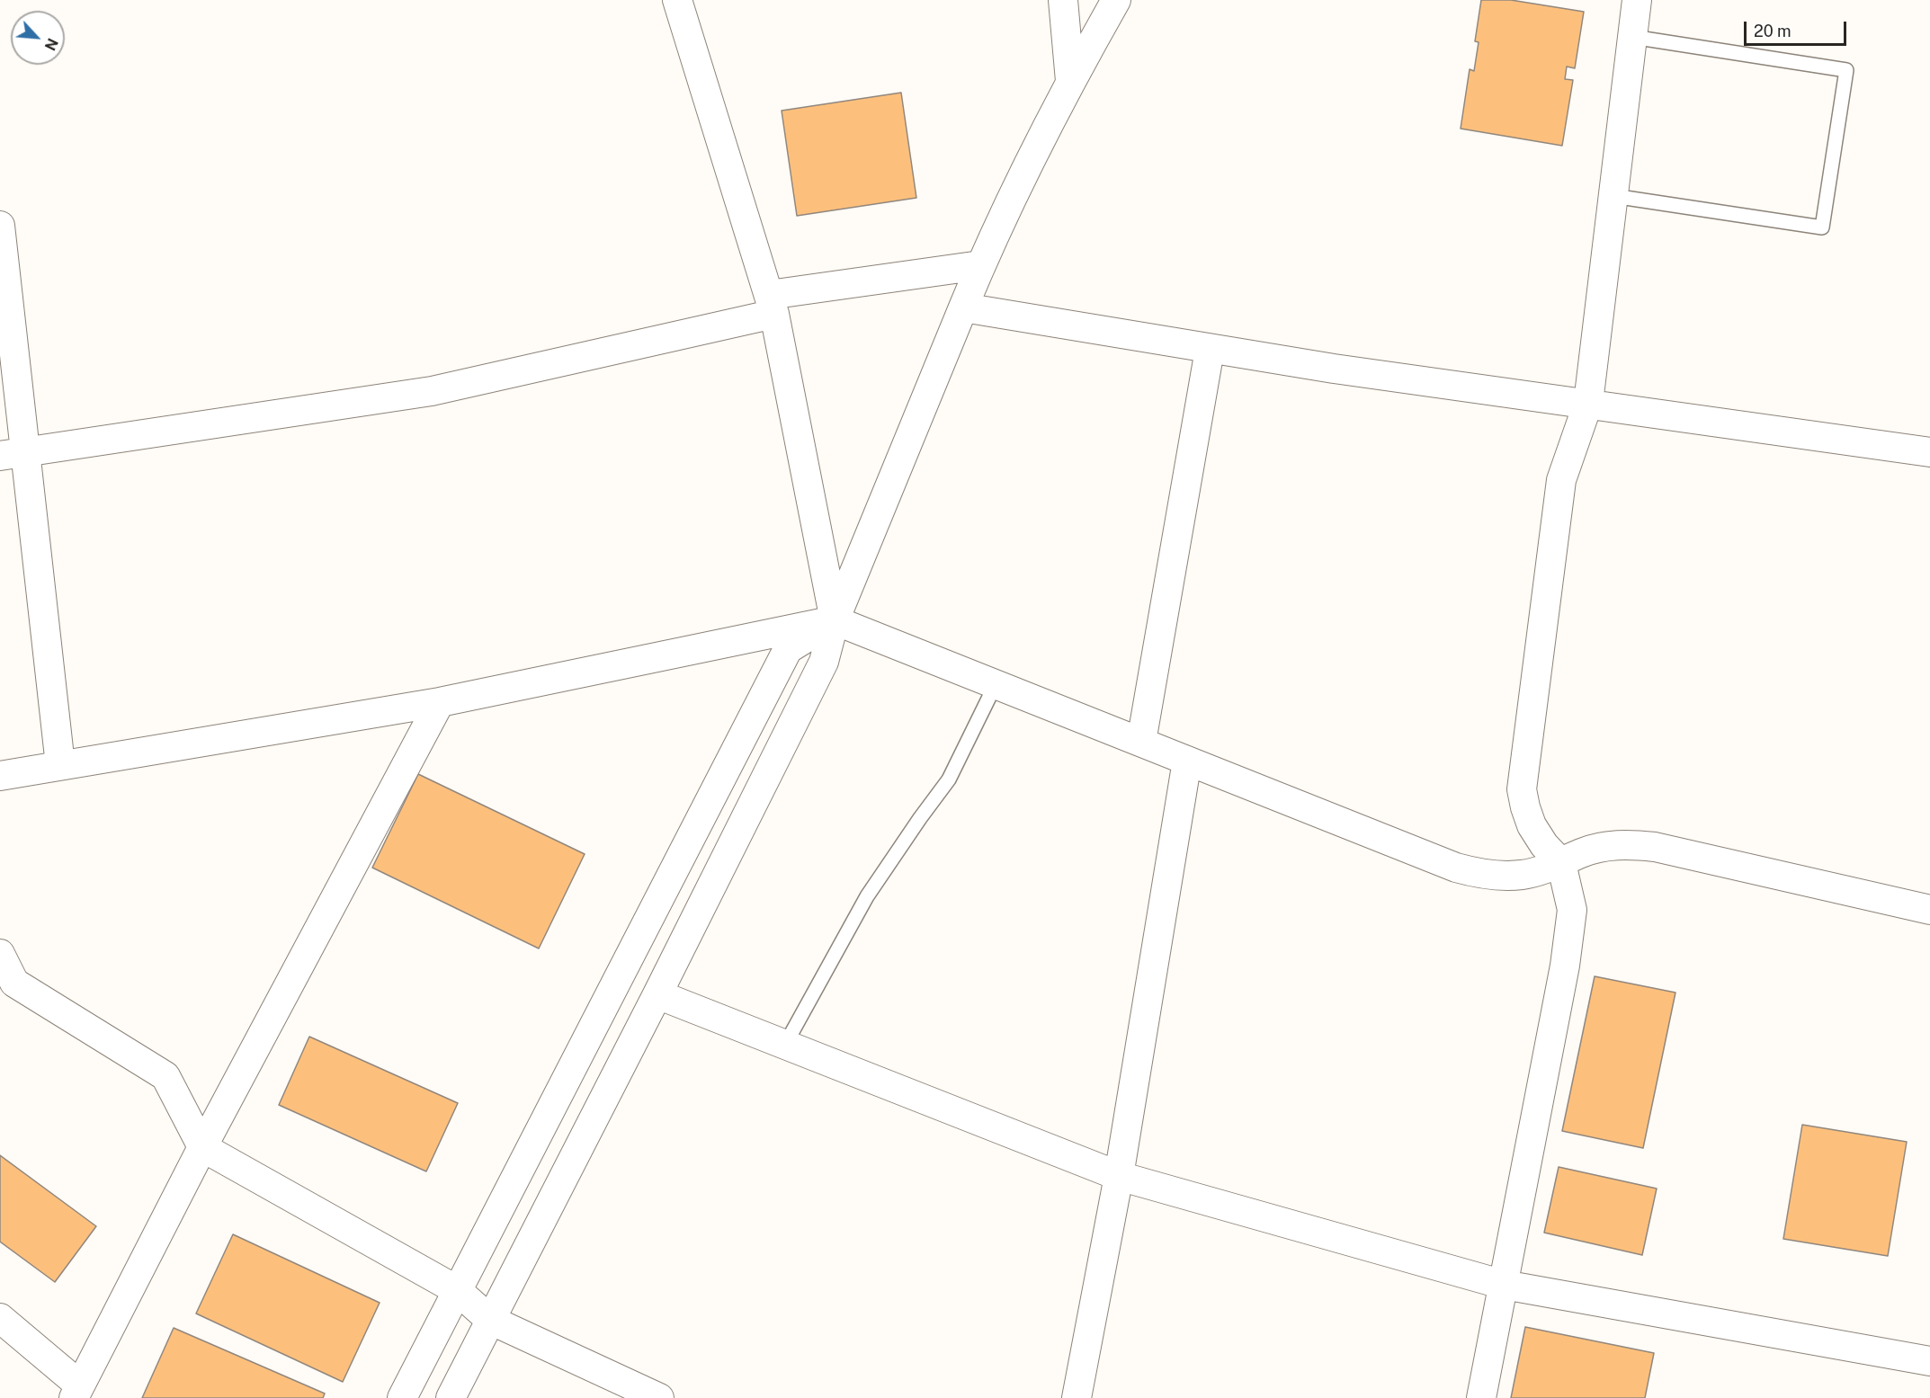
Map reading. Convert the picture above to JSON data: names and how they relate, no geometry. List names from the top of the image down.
{
  "scale_bar": "20 m",
  "north": "bottom right"
}
